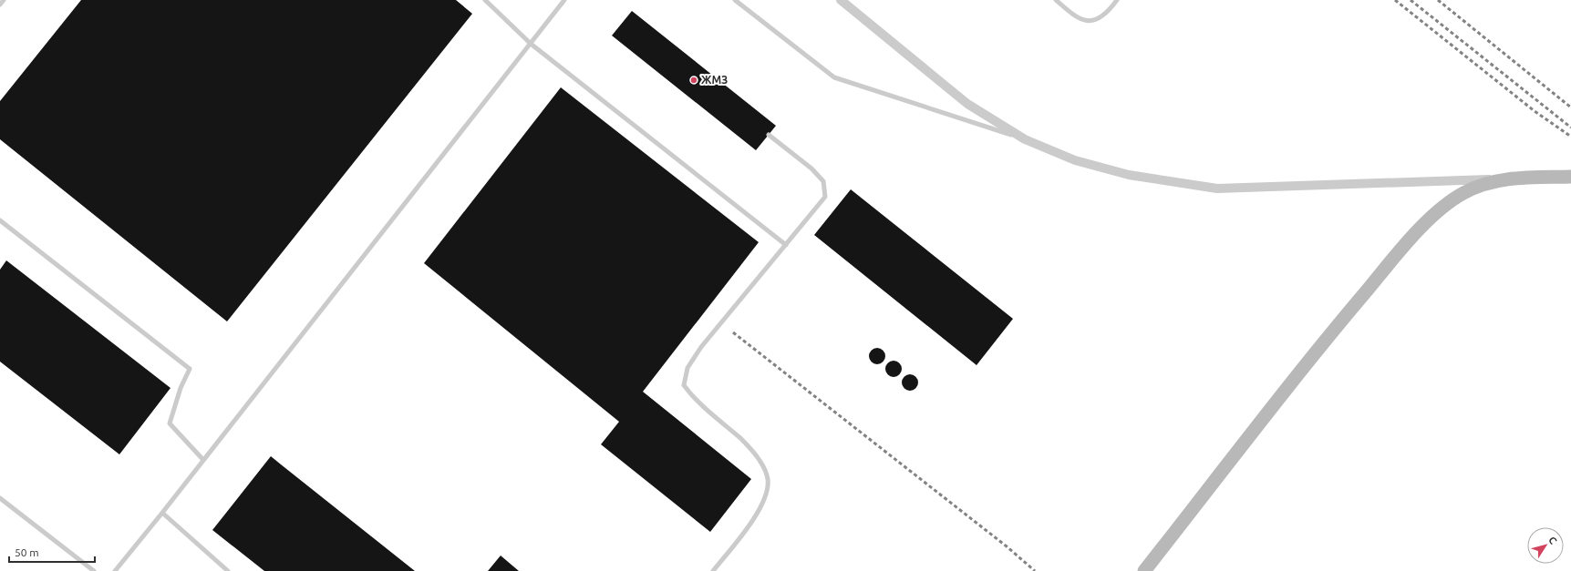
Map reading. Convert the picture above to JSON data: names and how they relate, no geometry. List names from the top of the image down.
{
  "places": ["ЖМЗ"],
  "scale_bar": "50 m",
  "north": "top right"
}
